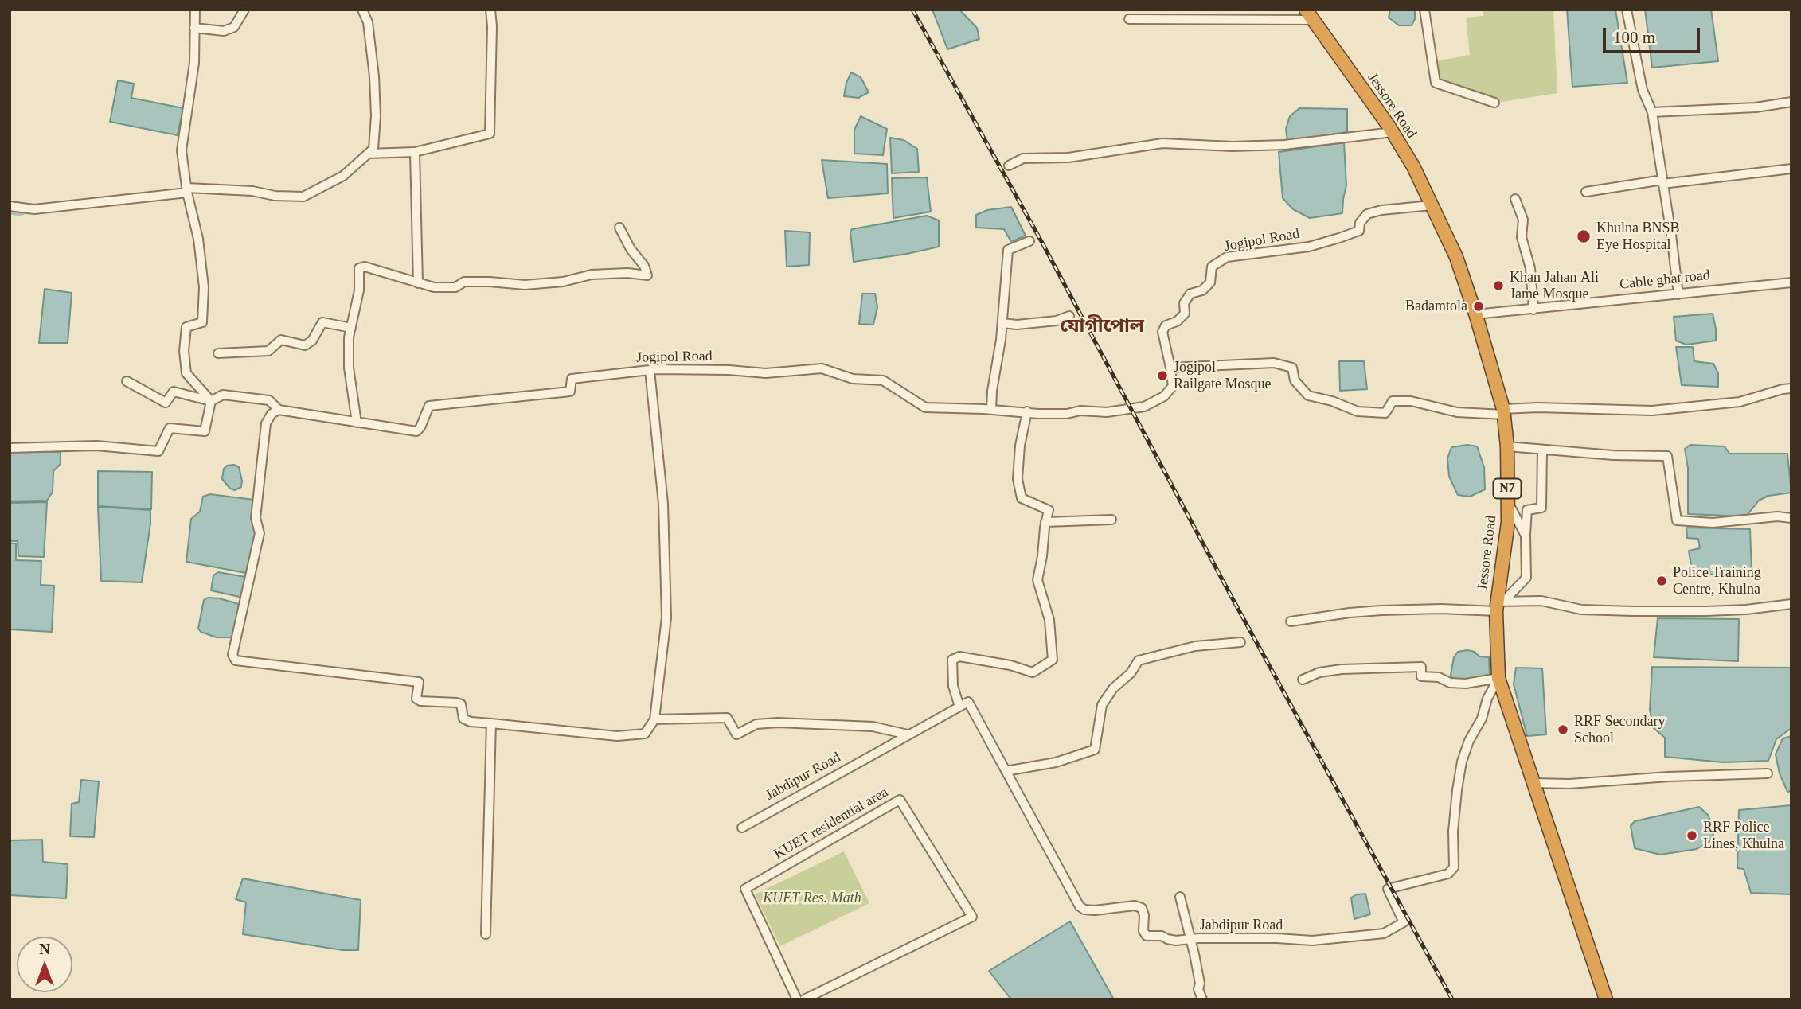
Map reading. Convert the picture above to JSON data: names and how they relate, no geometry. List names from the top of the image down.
{
  "streets": {
    "highway": ["Jessore Road", "N7"],
    "street": [
      "Jogipol Road",
      "Cable ghat road",
      "Jabdipur Road",
      "KUET residential area"
    ]
  },
  "crossings": [
    ["Jessore Road", "Jogipol Road"],
    ["Jessore Road", "Cable ghat road"],
    ["Jessore Road", "Jabdipur Road"]
  ],
  "districts": ["যোগীপোল"],
  "parks": ["KUET Res. Math"],
  "places": [
    "Khulna BNSB Eye Hospital",
    "Khan Jahan Ali Jame Mosque",
    "Badamtola",
    "Jogipol Railgate Mosque",
    "Police Training Centre, Khulna",
    "RRF Secondary School",
    "RRF Police Lines, Khulna"
  ],
  "scale_bar": "100 m",
  "north": "top"
}
